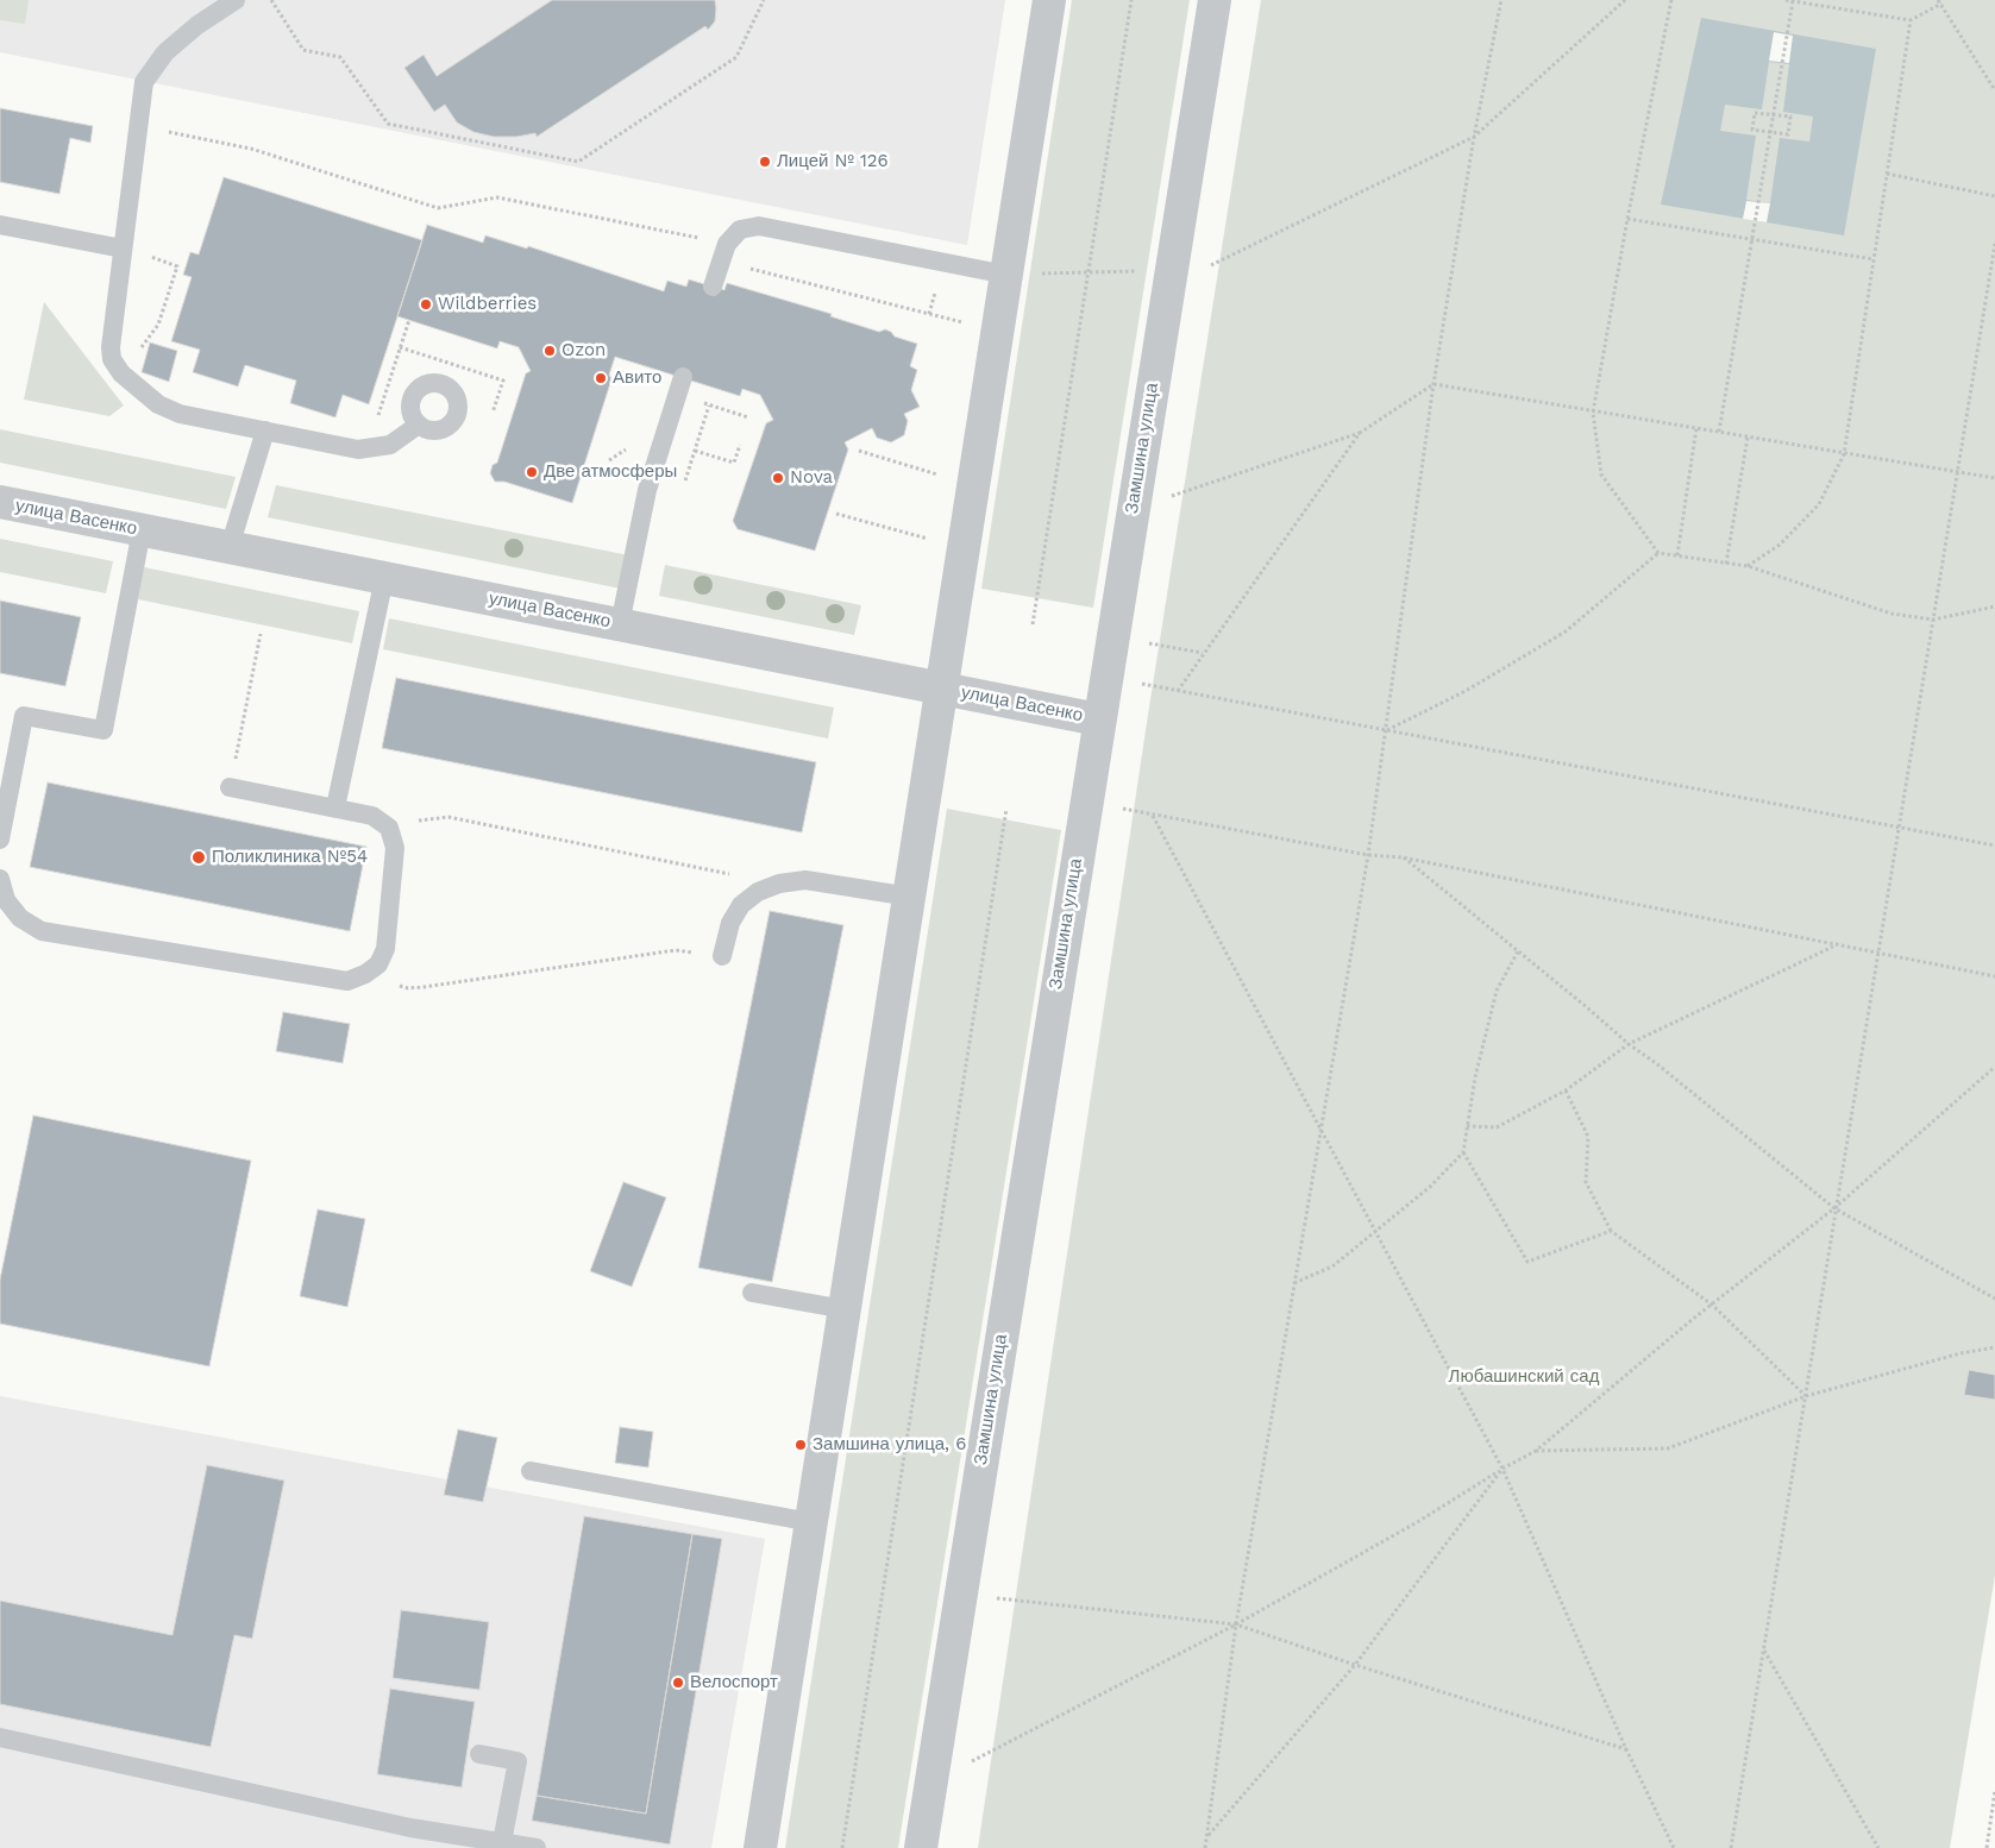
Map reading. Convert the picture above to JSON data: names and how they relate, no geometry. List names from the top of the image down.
{
  "streets": {
    "street": ["Замшина улица", "улица Васенко"]
  },
  "crossings": [
    ["Замшина улица", "улица Васенко"]
  ],
  "parks": ["Любашинский сад"],
  "places": [
    "Лицей № 126",
    "Wildberries",
    "Ozon",
    "Авито",
    "Две атмосферы",
    "Nova",
    "Поликлиника №54",
    "Замшина улица, 6",
    "Велоспорт"
  ]
}
